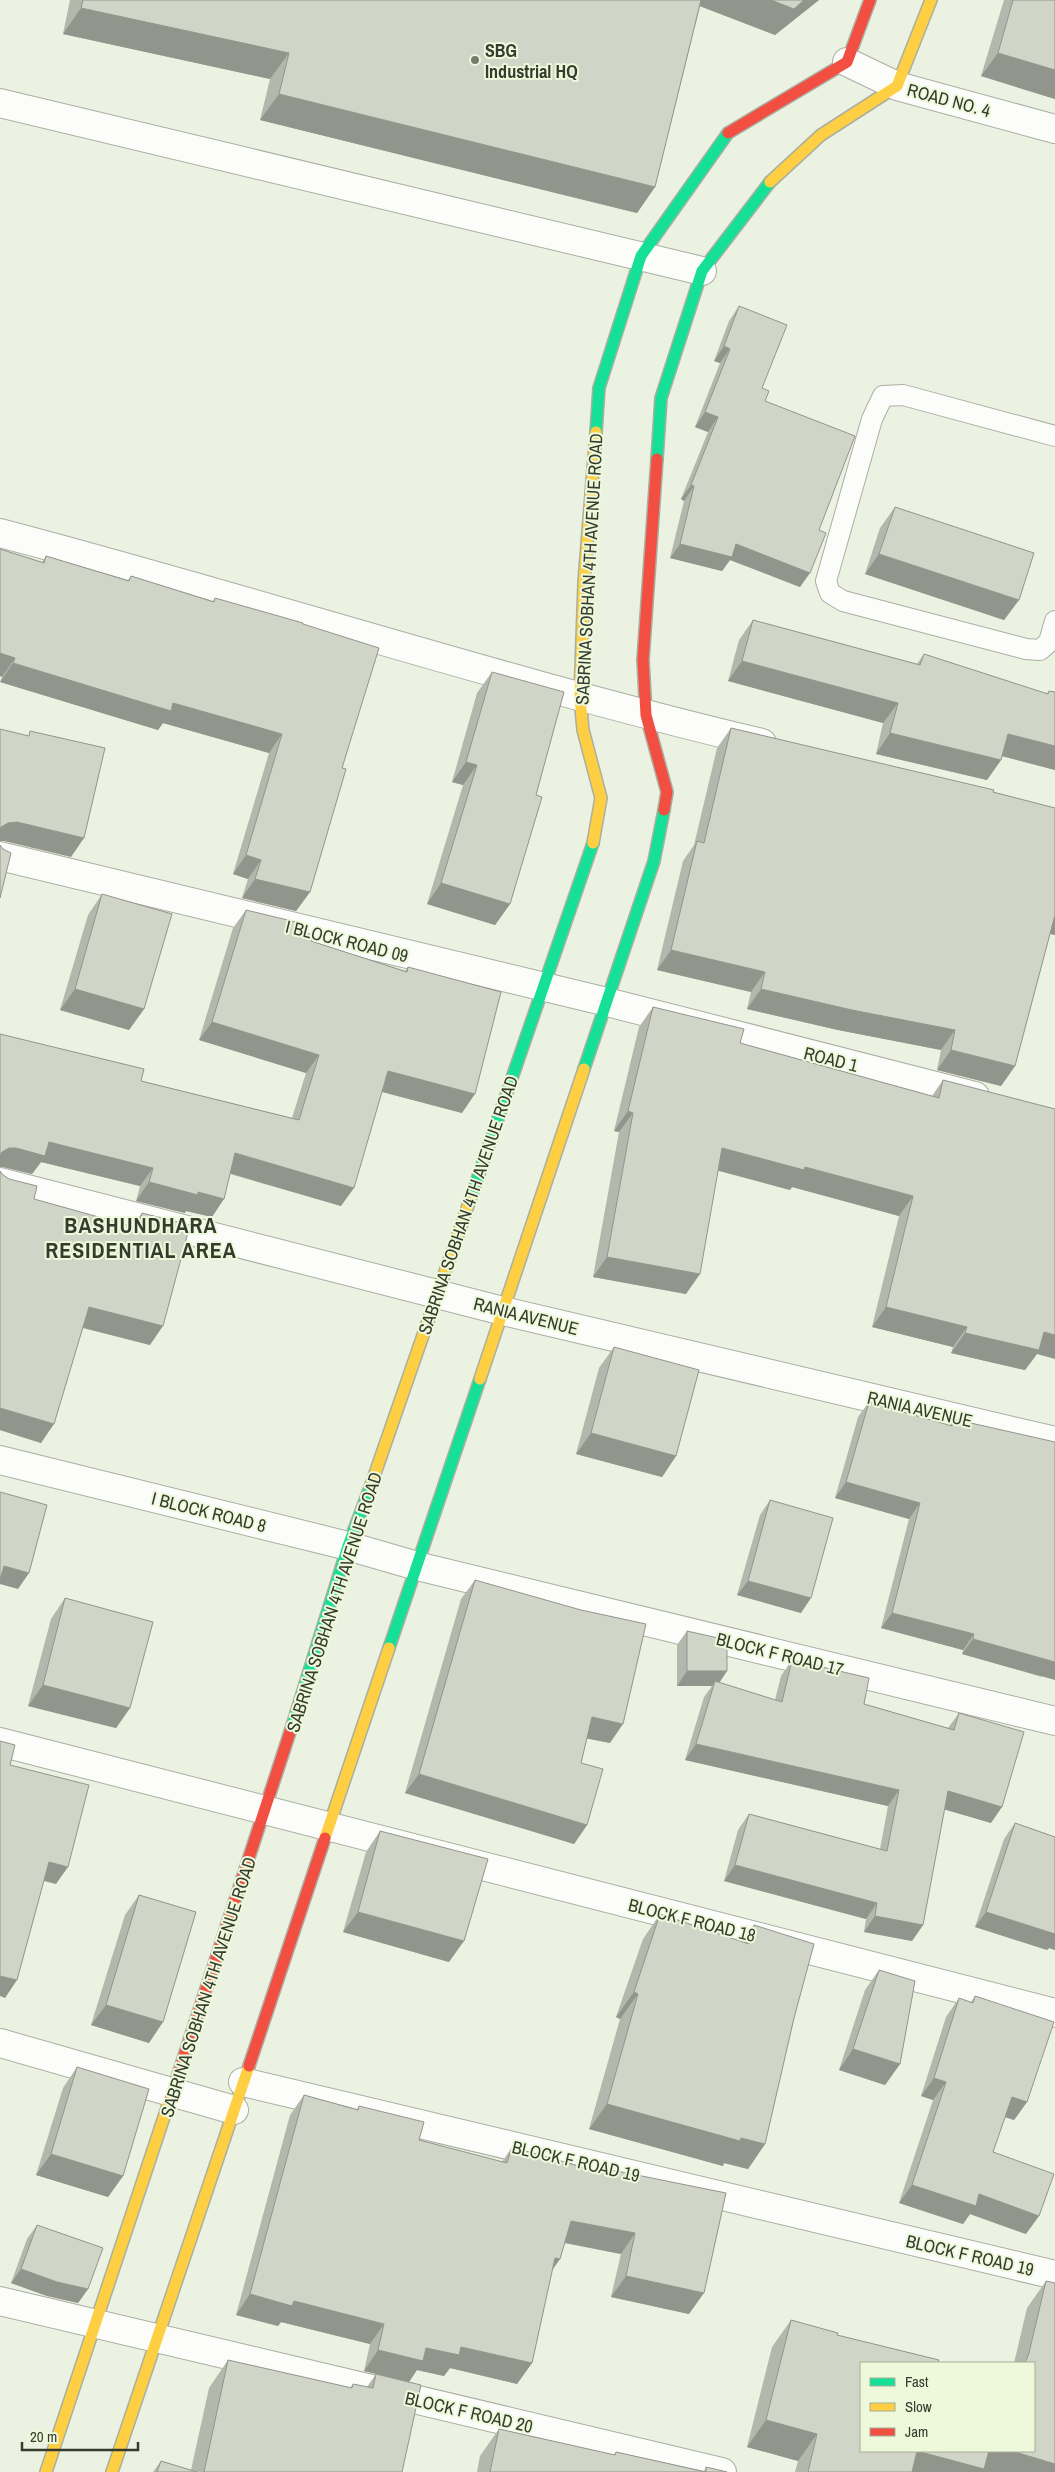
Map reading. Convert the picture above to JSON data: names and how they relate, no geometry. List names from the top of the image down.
{
  "streets": {
    "street": [
      "ROAD NO. 4",
      "SABRINA SOBHAN 4TH AVENUE ROAD",
      "I BLOCK ROAD 09",
      "ROAD 1",
      "RANIA AVENUE",
      "I BLOCK ROAD 8",
      "BLOCK F ROAD 17",
      "BLOCK F ROAD 18",
      "BLOCK F ROAD 19",
      "BLOCK F ROAD 20"
    ]
  },
  "crossings": [
    ["ROAD NO. 4", "SABRINA SOBHAN 4TH AVENUE ROAD"],
    ["SABRINA SOBHAN 4TH AVENUE ROAD", "I BLOCK ROAD 09"],
    ["SABRINA SOBHAN 4TH AVENUE ROAD", "RANIA AVENUE"],
    ["SABRINA SOBHAN 4TH AVENUE ROAD", "I BLOCK ROAD 8"],
    ["SABRINA SOBHAN 4TH AVENUE ROAD", "BLOCK F ROAD 18"],
    ["SABRINA SOBHAN 4TH AVENUE ROAD", "BLOCK F ROAD 20"],
    ["I BLOCK ROAD 09", "ROAD 1"],
    ["I BLOCK ROAD 8", "BLOCK F ROAD 17"]
  ],
  "districts": ["BASHUNDHARA RESIDENTIAL AREA"],
  "places": ["SBG Industrial HQ"],
  "legend": ["Fast", "Slow", "Jam"],
  "scale_bar": "20 m"
}
